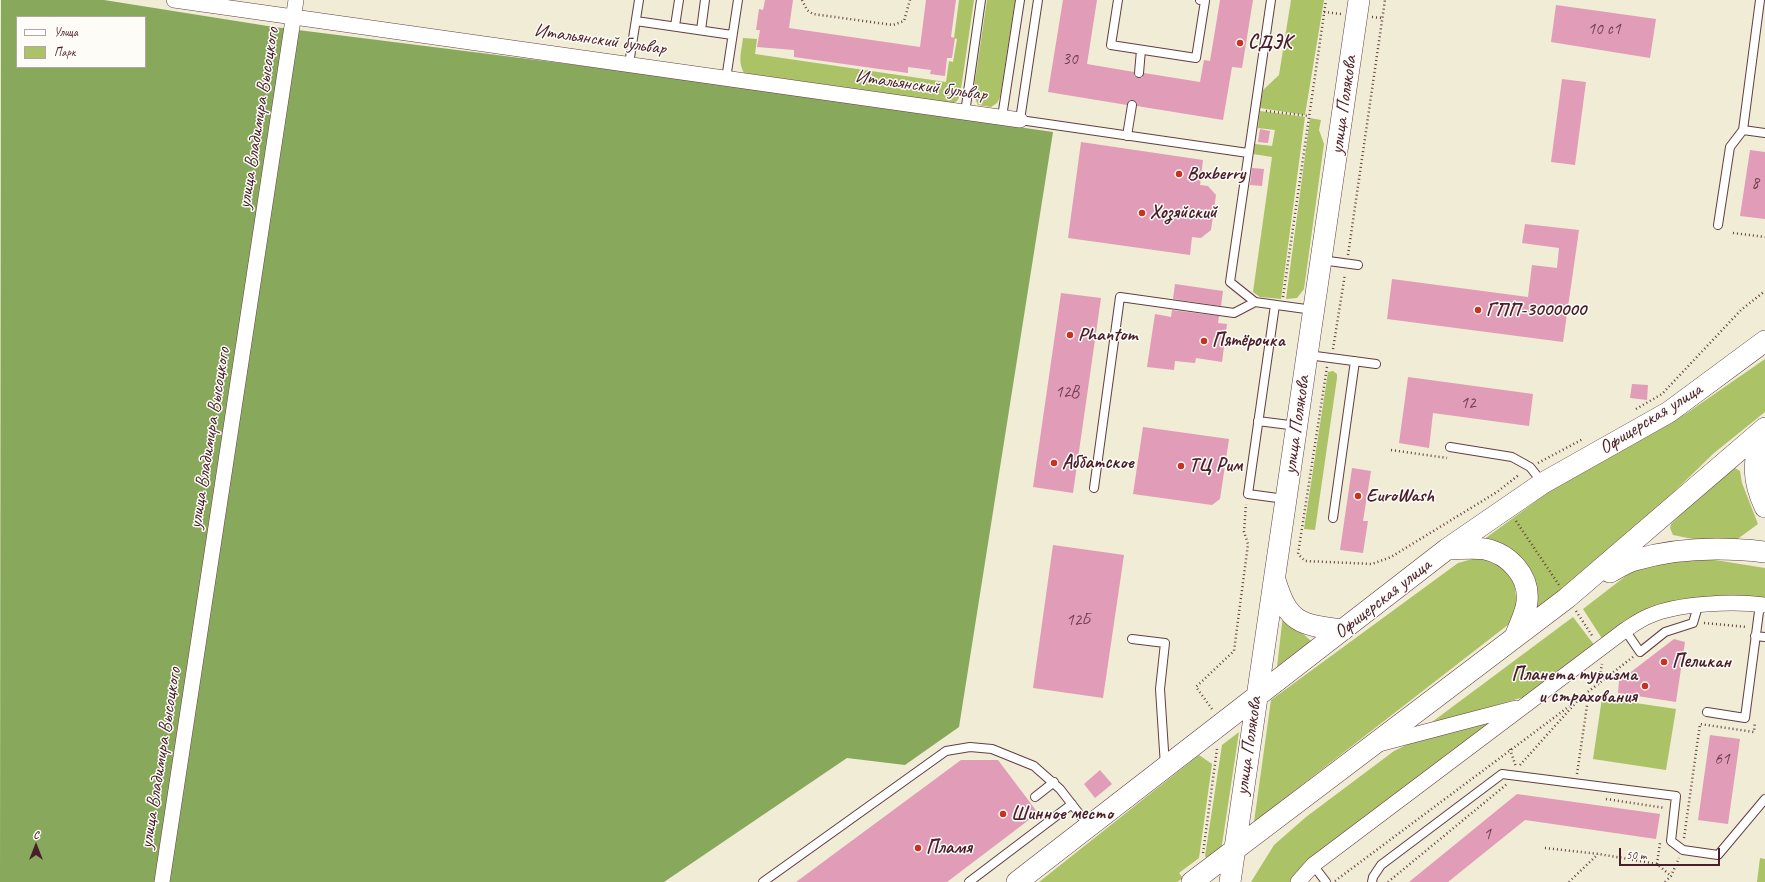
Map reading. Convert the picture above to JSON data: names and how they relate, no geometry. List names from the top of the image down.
{
  "streets": {
    "main road": ["улица Полякова", "Офицерская улица"],
    "street": ["Итальянский бульвар", "улица Владимира Высоцкого"]
  },
  "crossings": [
    ["Итальянский бульвар", "улица Владимира Высоцкого"],
    ["улица Полякова", "Офицерская улица"]
  ],
  "places": [
    "СДЭК",
    "Boxberry",
    "Хозяйский",
    "ГПП-3000000",
    "Phantom",
    "Пятёрочка",
    "Аббатское",
    "ТЦ Рим",
    "EuroWash",
    "Пеликан",
    "Планета туризма и страхования",
    "Шинное место",
    "Пламя"
  ],
  "house_numbers": [
    "10 с1",
    "30",
    "8",
    "12В",
    "12",
    "12Б",
    "61",
    "1"
  ],
  "legend": ["Улица", "Парк"],
  "scale_bar": "50 m",
  "north": "top"
}
